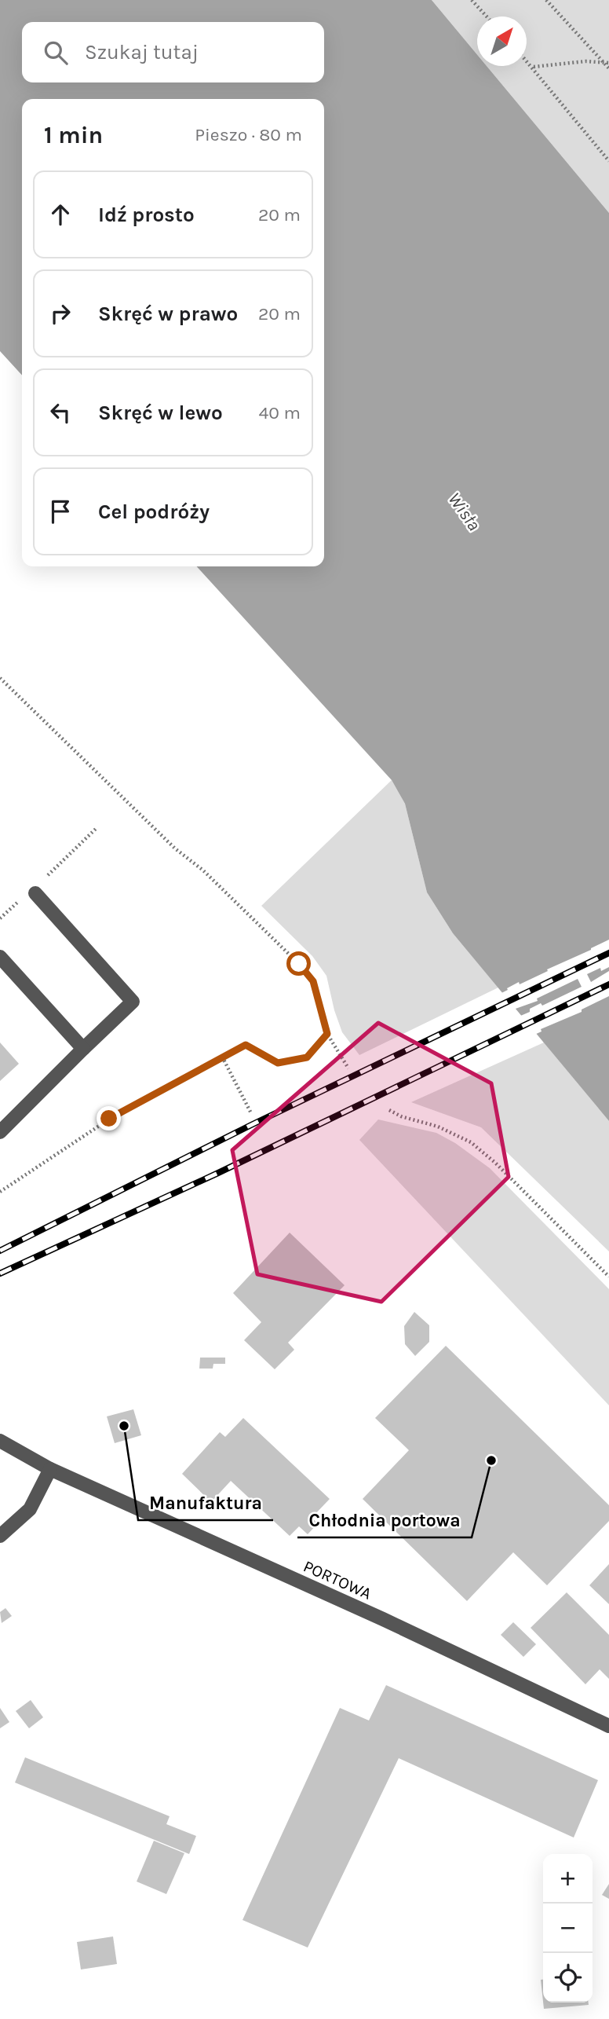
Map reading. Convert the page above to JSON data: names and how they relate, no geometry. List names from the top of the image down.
{
  "streets": {
    "street": ["PORTOWA"]
  },
  "water": ["Wisła"],
  "places": ["Manufaktura", "Chłodnia portowa"],
  "north": "top right",
  "page": {
    "search": "Szukaj tutaj",
    "heading": ["1 min", "Pieszo · 80 m"],
    "list": [
      ["Idź prosto", "20 m"],
      ["Skręć w prawo", "20 m"],
      ["Skręć w lewo", "40 m"],
      "Cel podróży"
    ],
    "map_buttons": ["+", "−"]
  }
}
